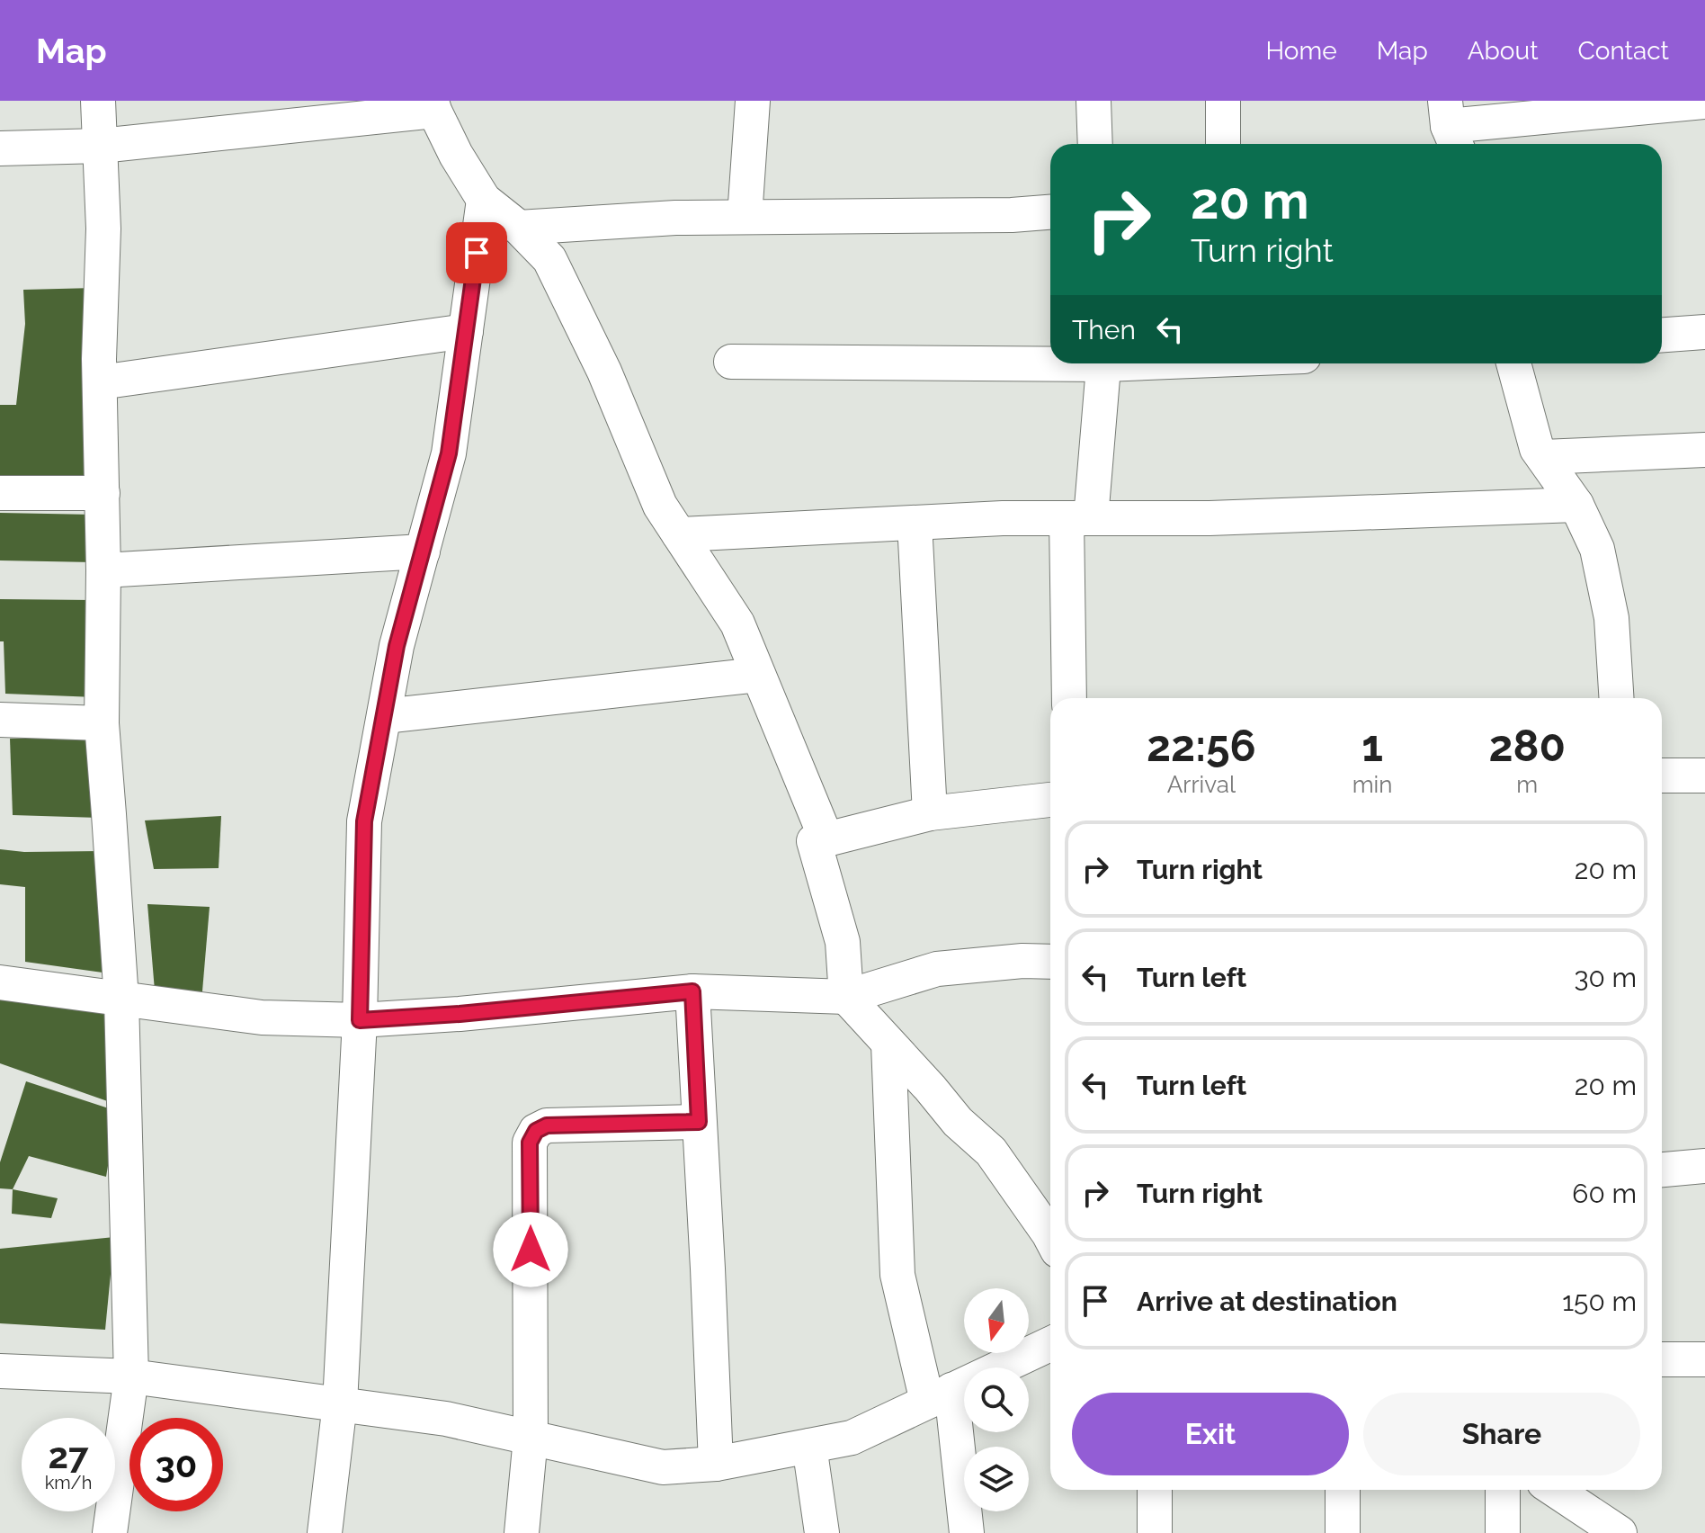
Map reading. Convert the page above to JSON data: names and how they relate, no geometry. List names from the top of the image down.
{
  "north": "bottom",
  "page": {
    "header": "Map",
    "nav": [
      "Home",
      "Map",
      "About",
      "Contact"
    ],
    "turn": ["20 m", "Turn right"],
    "then": "Then",
    "eta": [
      "22:56",
      "Arrival",
      "1",
      "min",
      "280",
      "m"
    ],
    "list": [
      {
        "name": "Turn right",
        "value": "20 m"
      },
      {
        "name": "Turn left",
        "value": "30 m"
      },
      {
        "name": "Turn left",
        "value": "20 m"
      },
      {
        "name": "Turn right",
        "value": "60 m"
      },
      {
        "name": "Arrive at destination",
        "value": "150 m"
      }
    ],
    "buttons": ["Exit", "Share"],
    "speed": "27 km/h",
    "limit": "30"
  }
}
